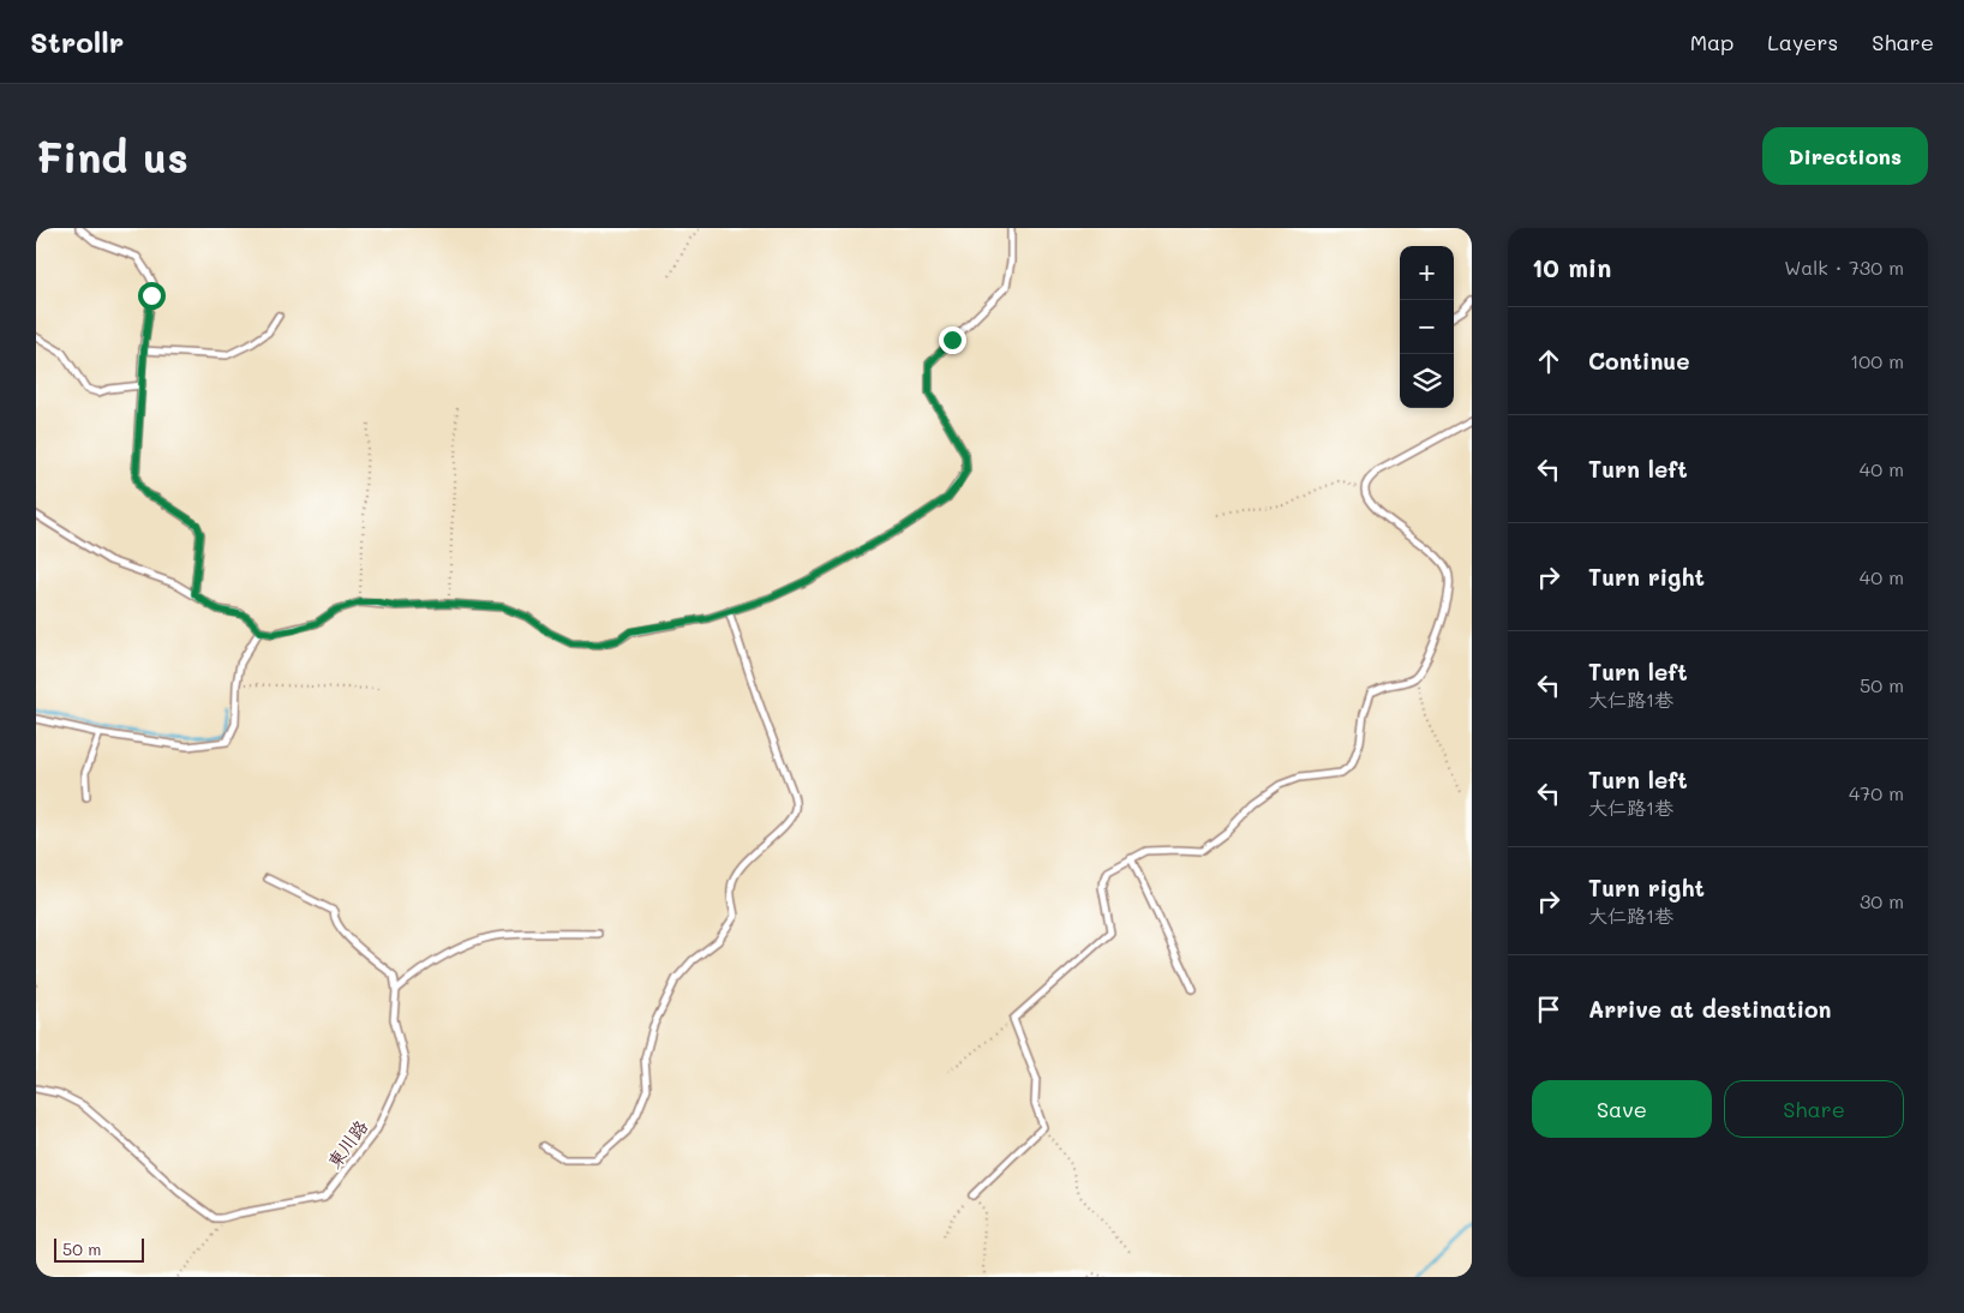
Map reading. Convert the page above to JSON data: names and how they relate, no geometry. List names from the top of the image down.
{
  "streets": {
    "lane": ["東川路"]
  },
  "scale_bar": "50 m",
  "page": {
    "header": "Strollr",
    "nav": ["Map", "Layers", "Share"],
    "buttons": [
      "Directions",
      ["Save", "Share"]
    ],
    "title": "Find us",
    "heading": ["10 min", "Walk · 730 m"],
    "map_buttons": ["+", "−"],
    "list": [
      ["Continue", "100 m"],
      ["Turn left", "40 m"],
      ["Turn right", "40 m"],
      ["Turn left", "大仁路1巷", "50 m"],
      ["Turn left", "大仁路1巷", "470 m"],
      ["Turn right", "大仁路1巷", "30 m"],
      "Arrive at destination"
    ],
    "scale": "50 m"
  }
}
